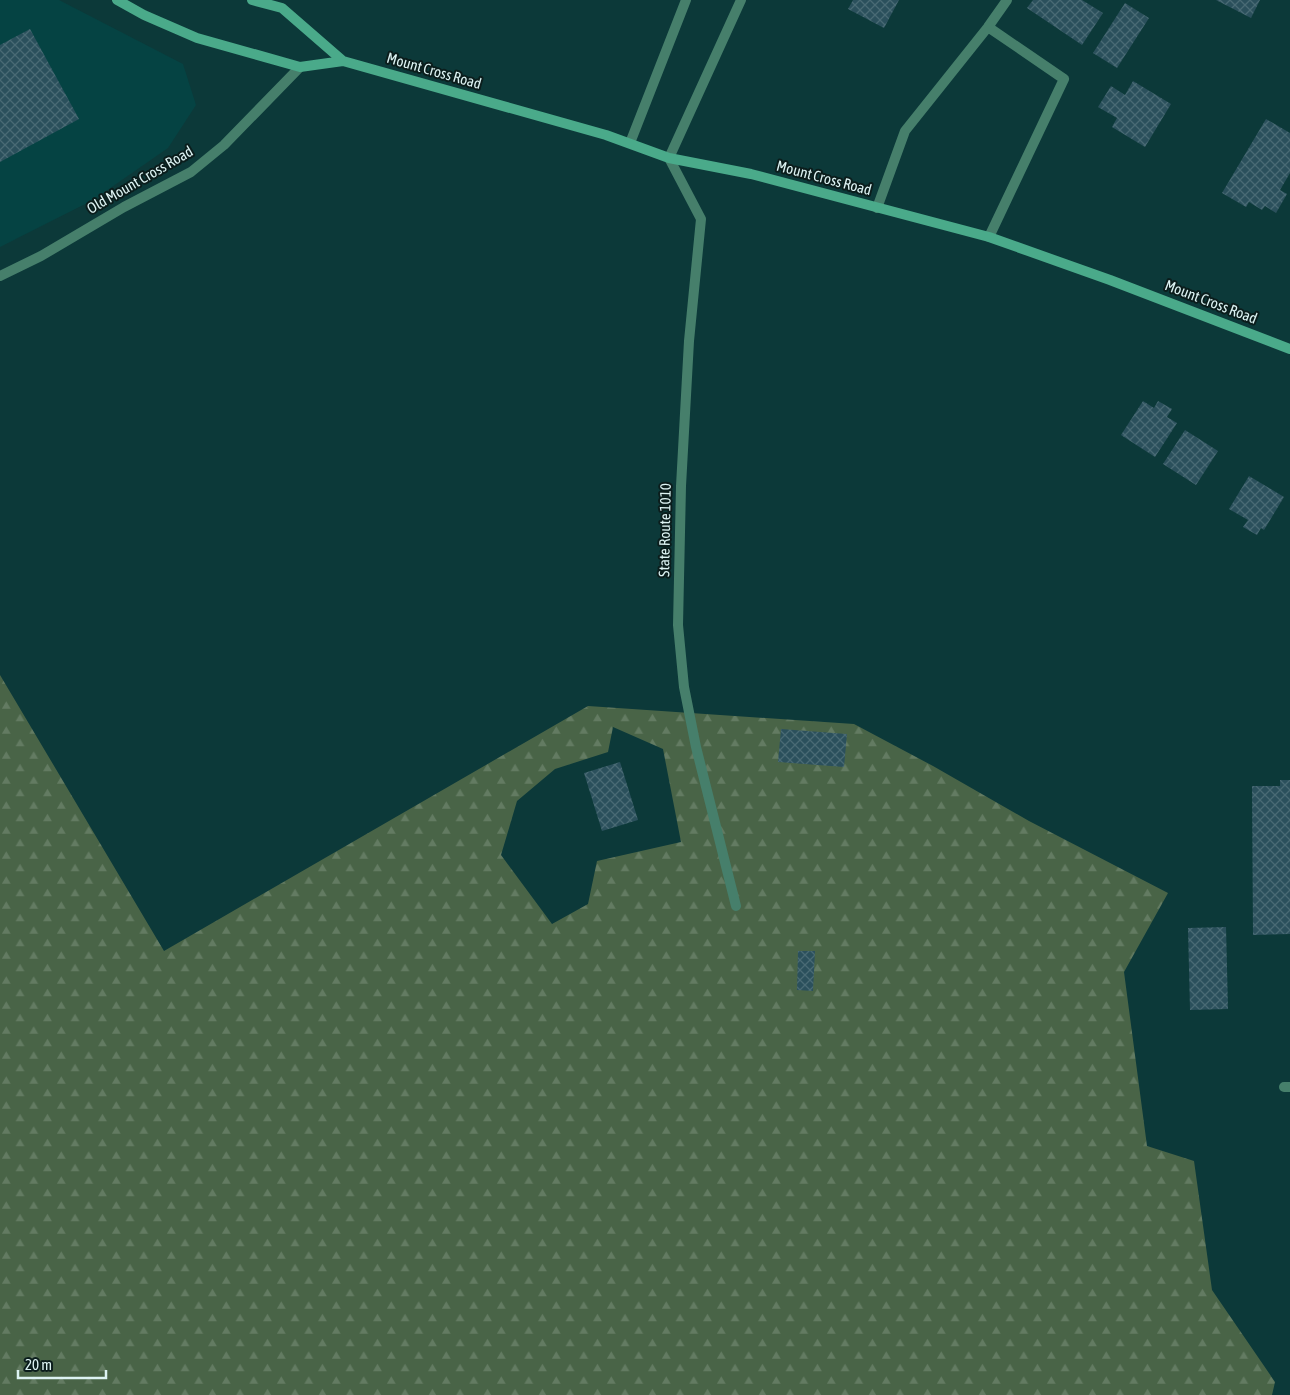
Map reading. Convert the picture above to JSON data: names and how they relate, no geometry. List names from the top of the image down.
{
  "streets": {
    "main road": ["Mount Cross Road"],
    "street": ["Old Mount Cross Road", "State Route 1010"]
  },
  "crossings": [
    ["Mount Cross Road", "Old Mount Cross Road"],
    ["Mount Cross Road", "State Route 1010"]
  ],
  "scale_bar": "20 m"
}
